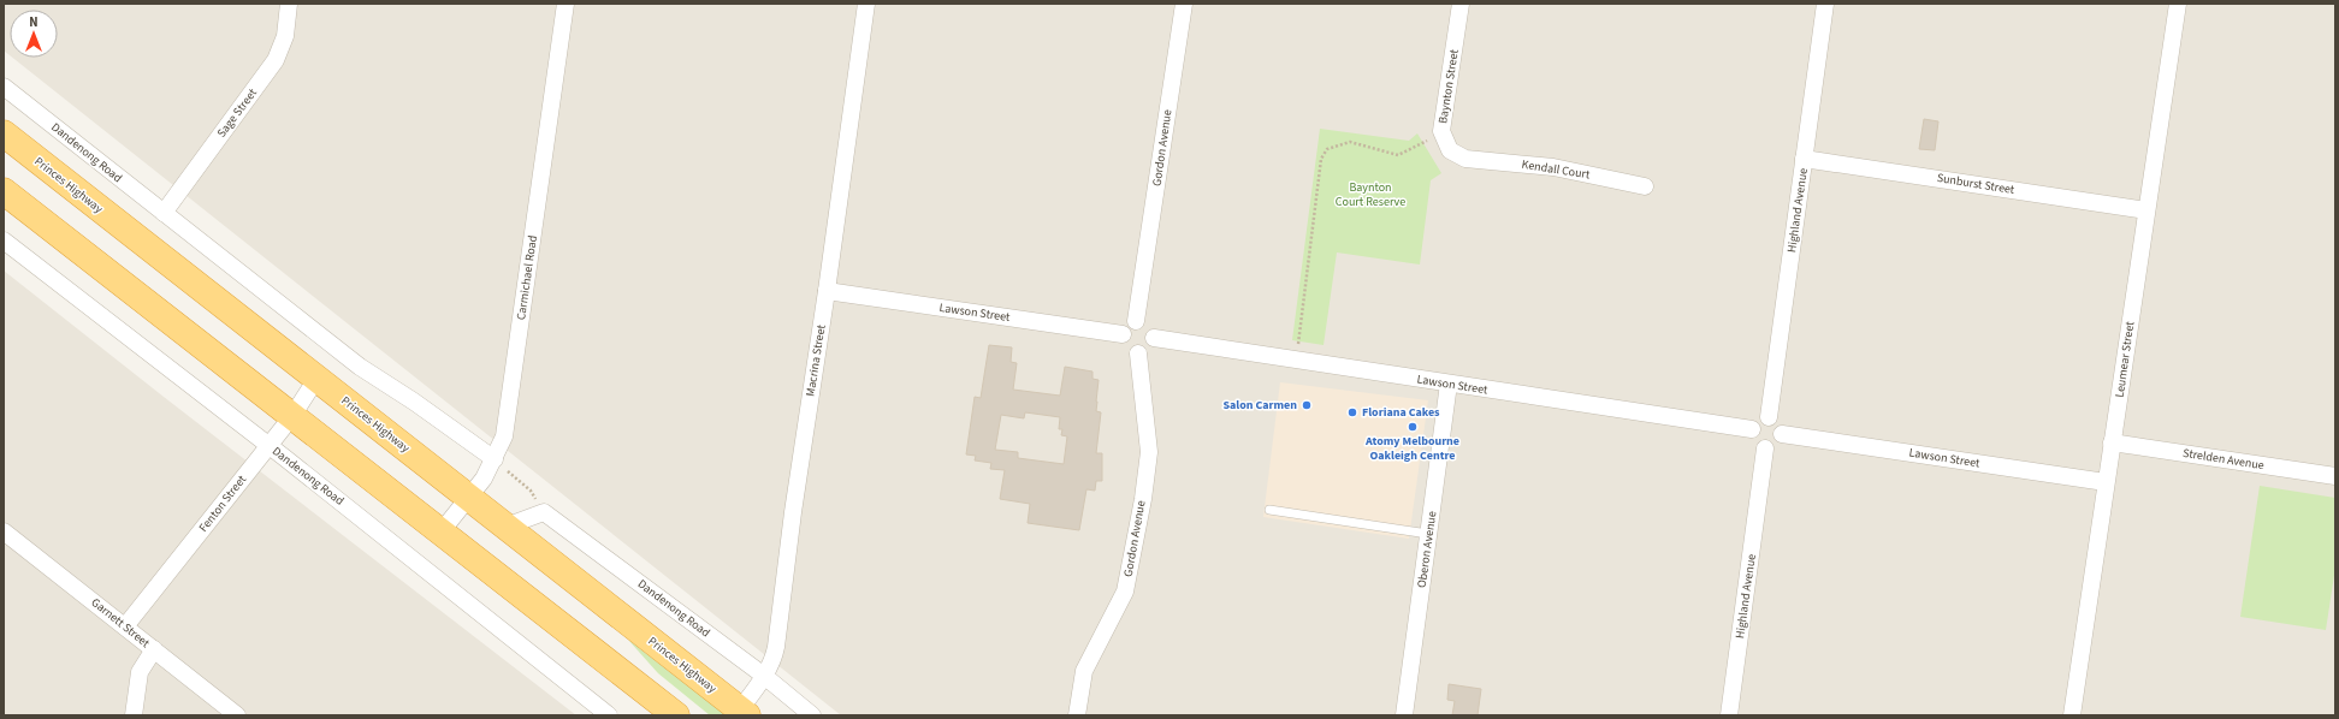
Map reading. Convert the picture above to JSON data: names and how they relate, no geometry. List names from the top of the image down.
{
  "streets": {
    "highway": ["Princes Highway"],
    "street": [
      "Baynton Street",
      "Sage Street",
      "Gordon Avenue",
      "Dandenong Road",
      "Kendall Court",
      "Sunburst Street",
      "Highland Avenue",
      "Carmichael Road",
      "Lawson Street",
      "Leumear Street",
      "Macrina Street",
      "Strelden Avenue",
      "Fenton Street",
      "Oberon Avenue",
      "Garnett Street"
    ]
  },
  "crossings": [
    ["Baynton Street", "Kendall Court"],
    ["Sage Street", "Dandenong Road"],
    ["Gordon Avenue", "Lawson Street"],
    ["Dandenong Road", "Carmichael Road"],
    ["Dandenong Road", "Macrina Street"],
    ["Dandenong Road", "Fenton Street"],
    ["Sunburst Street", "Highland Avenue"],
    ["Sunburst Street", "Leumear Street"],
    ["Princes Highway", "Carmichael Road"],
    ["Princes Highway", "Macrina Street"],
    ["Princes Highway", "Fenton Street"],
    ["Highland Avenue", "Lawson Street"],
    ["Lawson Street", "Leumear Street"],
    ["Lawson Street", "Macrina Street"],
    ["Lawson Street", "Oberon Avenue"],
    ["Leumear Street", "Strelden Avenue"],
    ["Fenton Street", "Garnett Street"]
  ],
  "parks": ["Baynton Court Reserve"],
  "places": ["Salon Carmen", "Floriana Cakes", "Atomy Melbourne Oakleigh Centre"],
  "north": "top"
}
